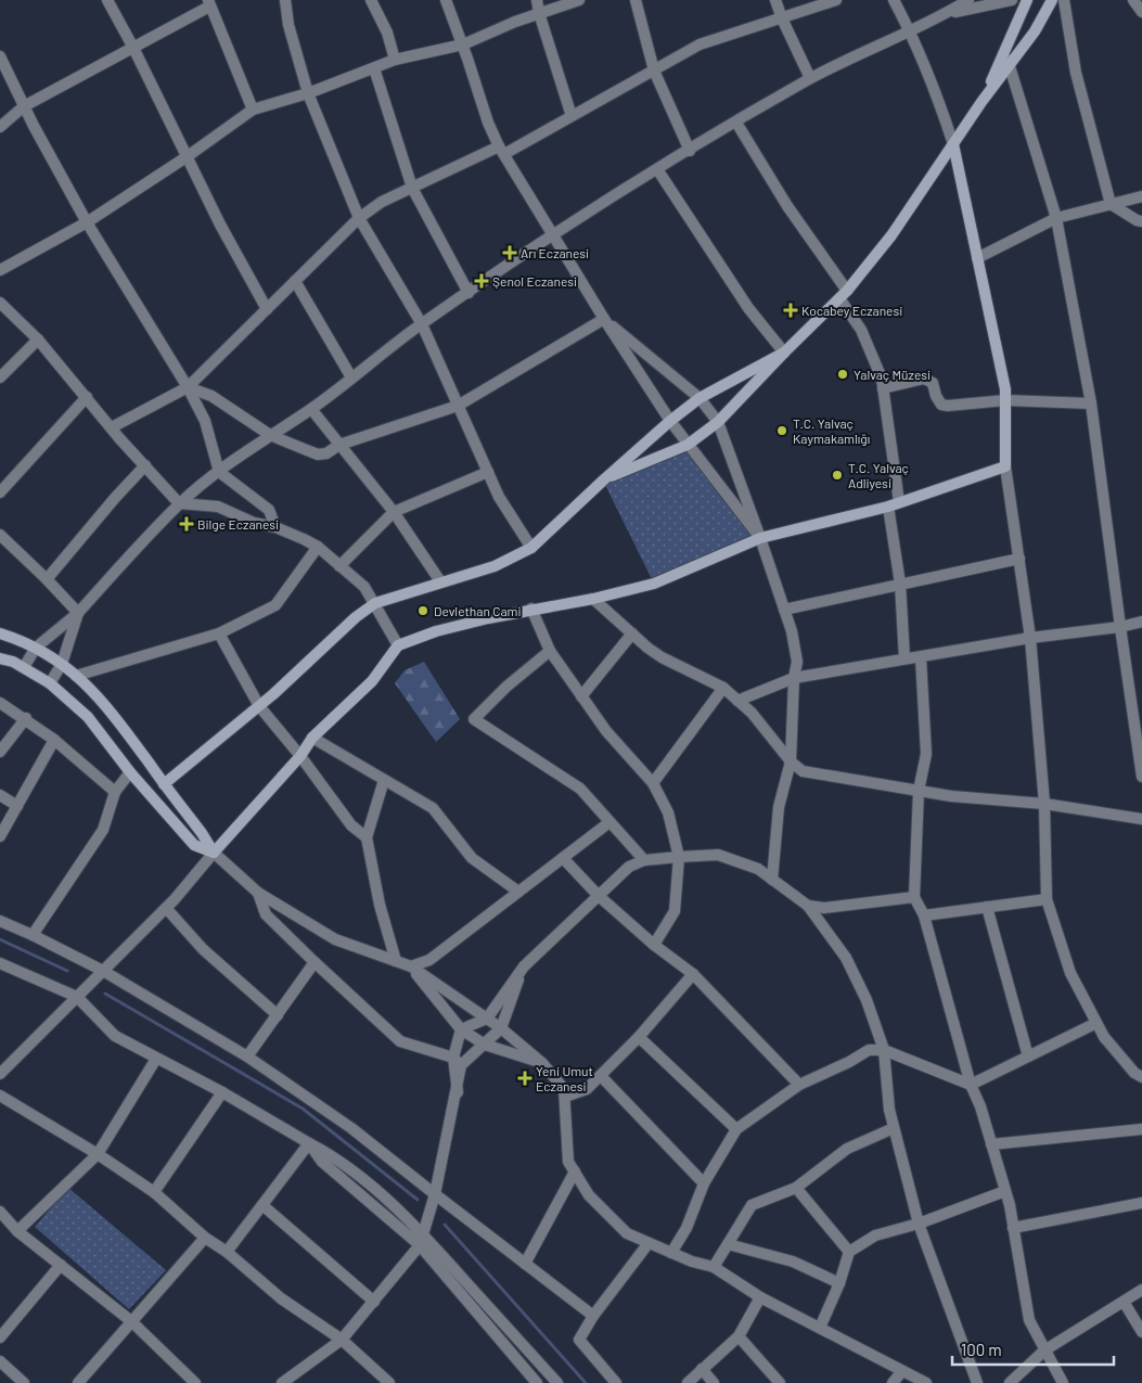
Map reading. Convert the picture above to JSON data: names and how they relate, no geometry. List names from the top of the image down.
{
  "places": {
    "health": [
      "Arı Eczanesi",
      "Şenol Eczanesi",
      "Kocabey Eczanesi",
      "Bilge Eczanesi",
      "Yeni Umut Eczanesi"
    ],
    "other": [
      "Yalvaç Müzesi",
      "T.C. Yalvaç Kaymakamlığı",
      "T.C. Yalvaç Adliyesi",
      "Devlethan Cami"
    ]
  },
  "scale_bar": "100 m"
}
